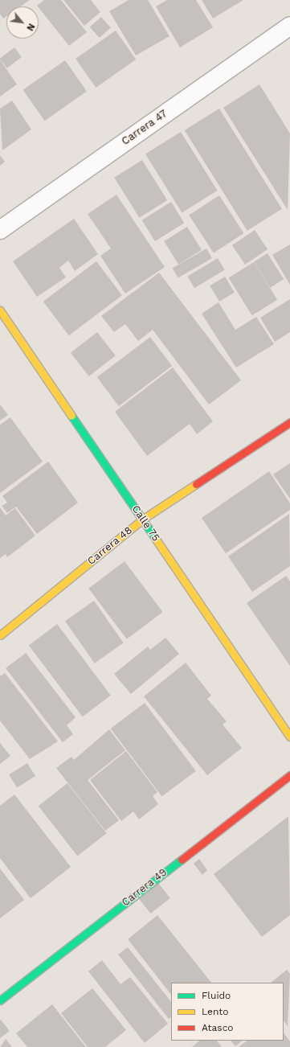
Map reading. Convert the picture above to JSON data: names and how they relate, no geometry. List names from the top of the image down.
{
  "streets": {
    "street": [
      "Carrera 47",
      "Calle 75",
      "Carrera 48",
      "Carrera 49"
    ]
  },
  "crossings": [
    ["Calle 75", "Carrera 48"]
  ],
  "legend": ["Fluido", "Lento", "Atasco"],
  "north": "bottom right"
}
